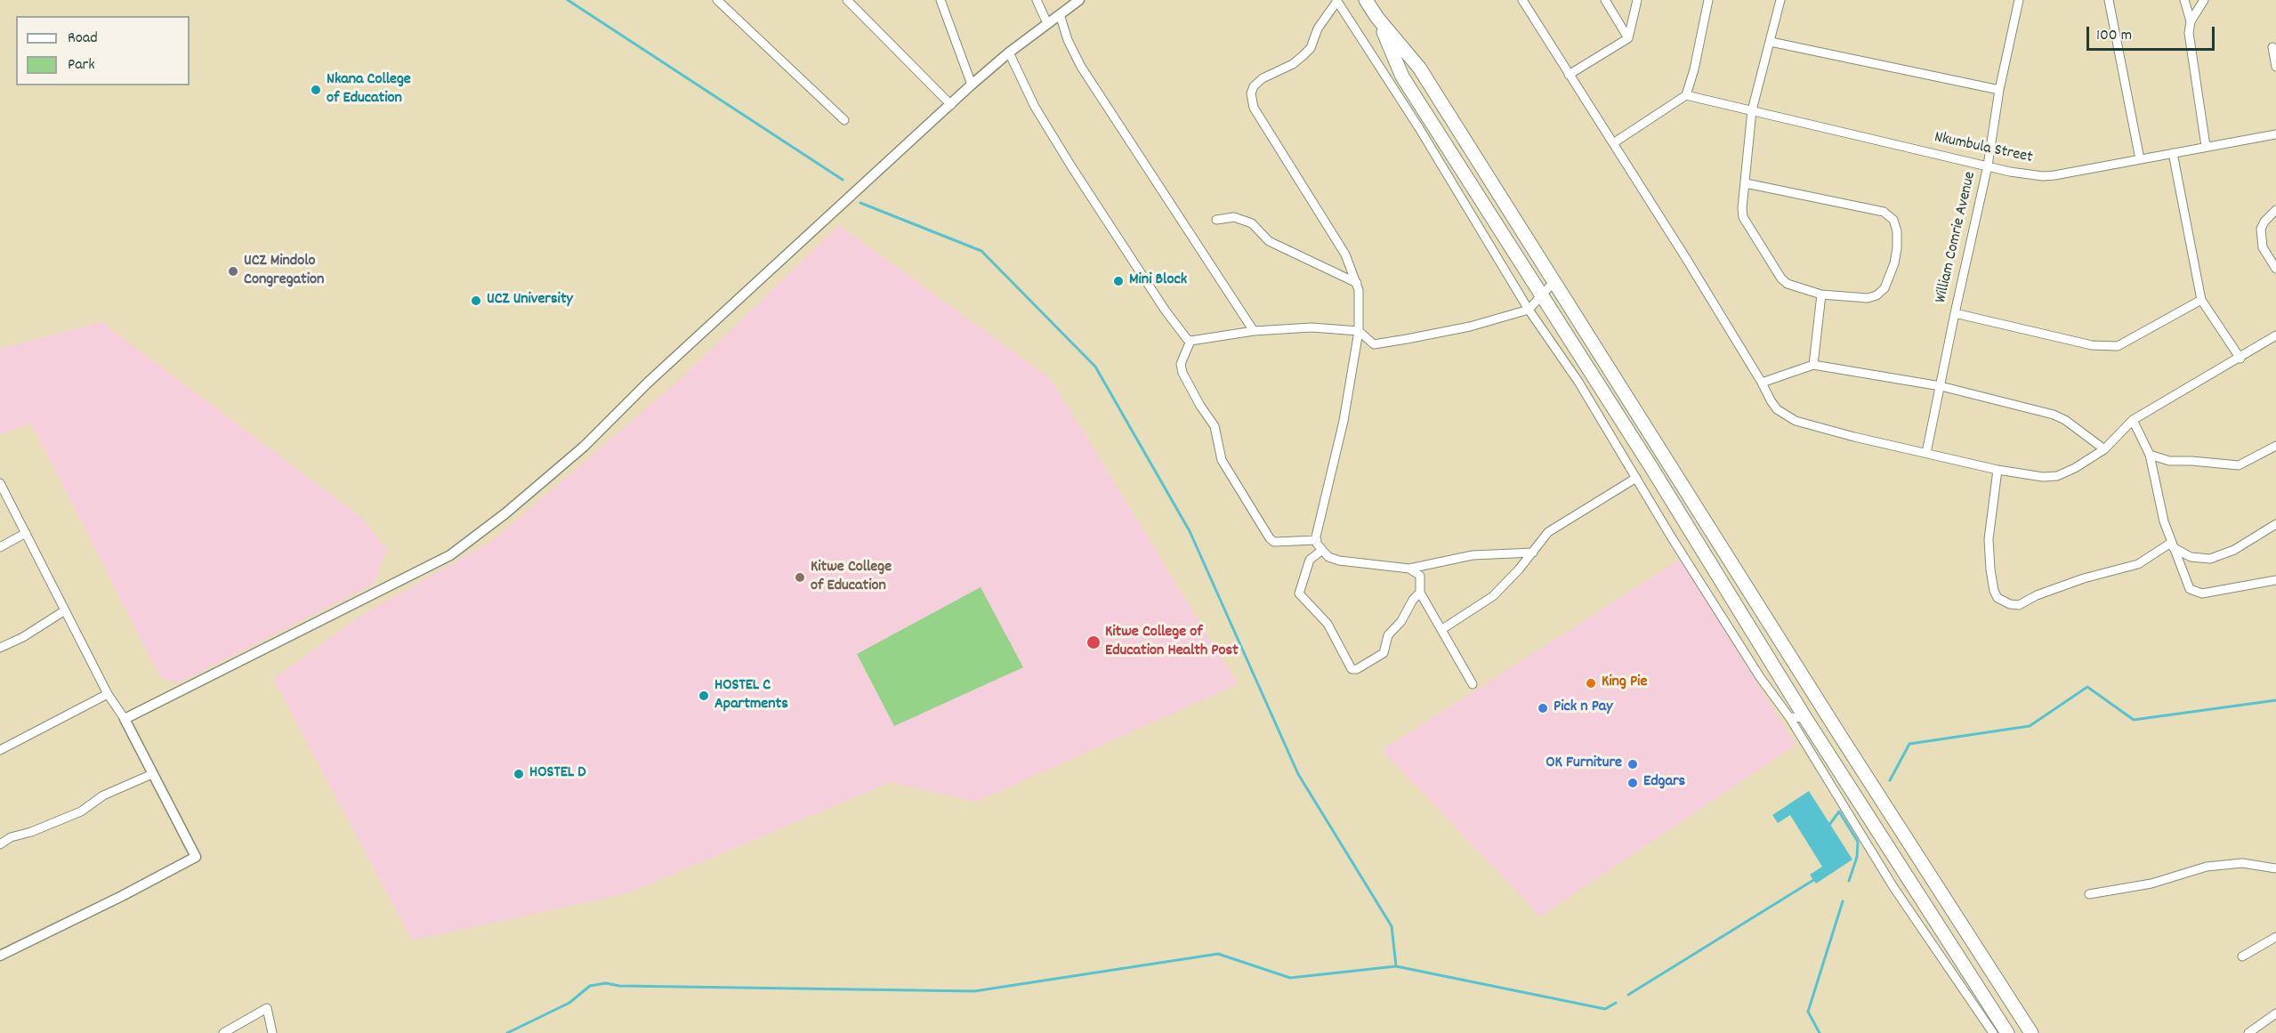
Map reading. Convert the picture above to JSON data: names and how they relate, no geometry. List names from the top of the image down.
{
  "streets": {
    "street": ["Nkumbula Street", "William Comrie Avenue"]
  },
  "crossings": [
    ["Nkumbula Street", "William Comrie Avenue"]
  ],
  "places": [
    "Nkana College of Education",
    "UCZ Mindolo Congregation",
    "Mini Block",
    "UCZ University",
    "Kitwe College of Education",
    "Kitwe College of Education Health Post",
    "King Pie",
    "HOSTEL C Apartments",
    "Pick n Pay",
    "OK Furniture",
    "HOSTEL D",
    "Edgars"
  ],
  "legend": ["Road", "Park"],
  "scale_bar": "100 m"
}
